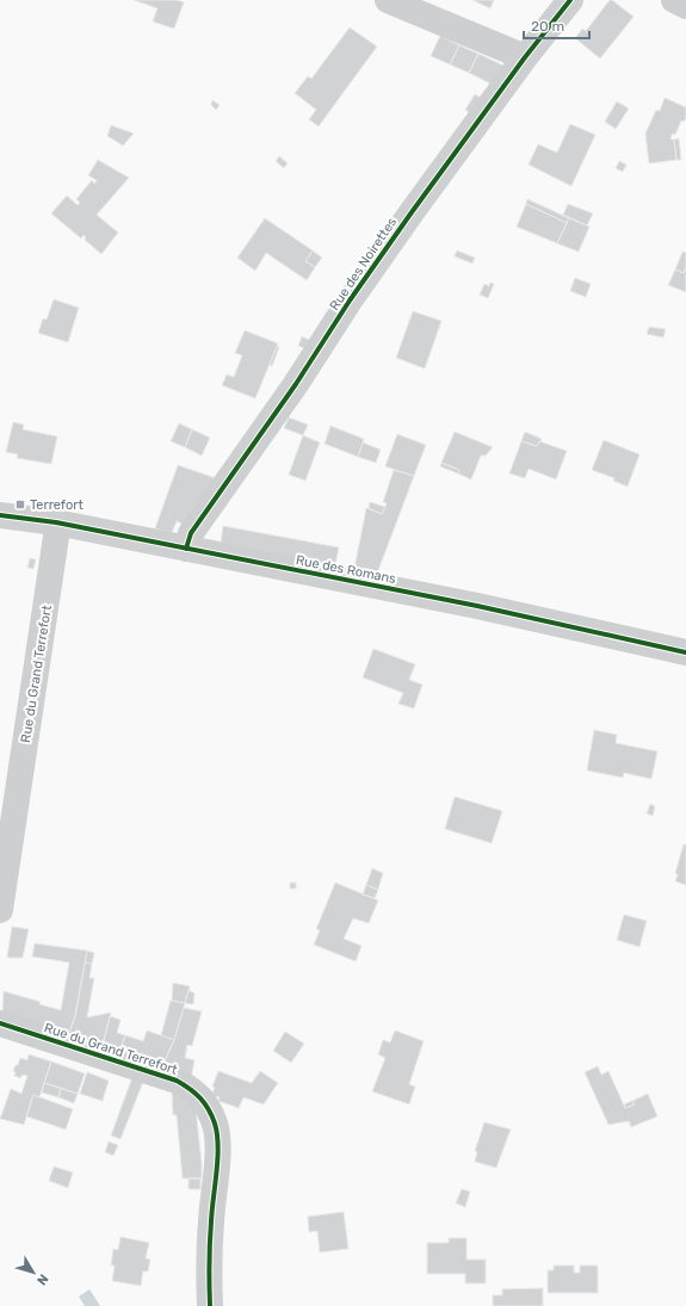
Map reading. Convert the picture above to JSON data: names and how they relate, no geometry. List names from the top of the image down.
{
  "streets": {
    "street": ["Rue des Noirettes", "Rue des Romans", "Rue du Grand Terrefort"]
  },
  "crossings": [
    ["Rue des Noirettes", "Rue des Romans"],
    ["Rue des Romans", "Rue du Grand Terrefort"]
  ],
  "places": {
    "transit": ["Terrefort"]
  },
  "scale_bar": "20 m",
  "north": "bottom right"
}
